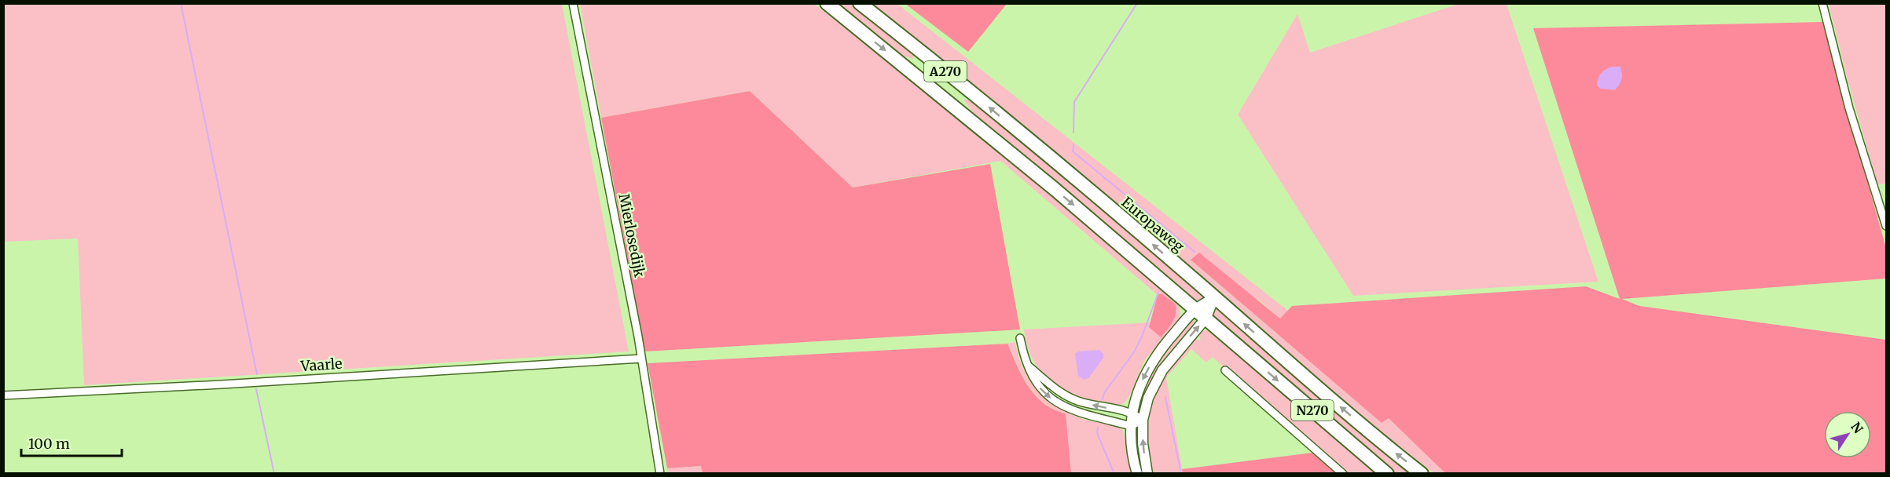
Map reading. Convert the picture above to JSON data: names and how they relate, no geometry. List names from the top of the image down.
{
  "streets": {
    "highway": ["A270", "Europaweg", "N270"],
    "street": ["Mierlosedijk", "Vaarle"]
  },
  "crossings": [
    ["A270", "N270"],
    ["Mierlosedijk", "Vaarle"]
  ],
  "scale_bar": "100 m",
  "north": "top right"
}
